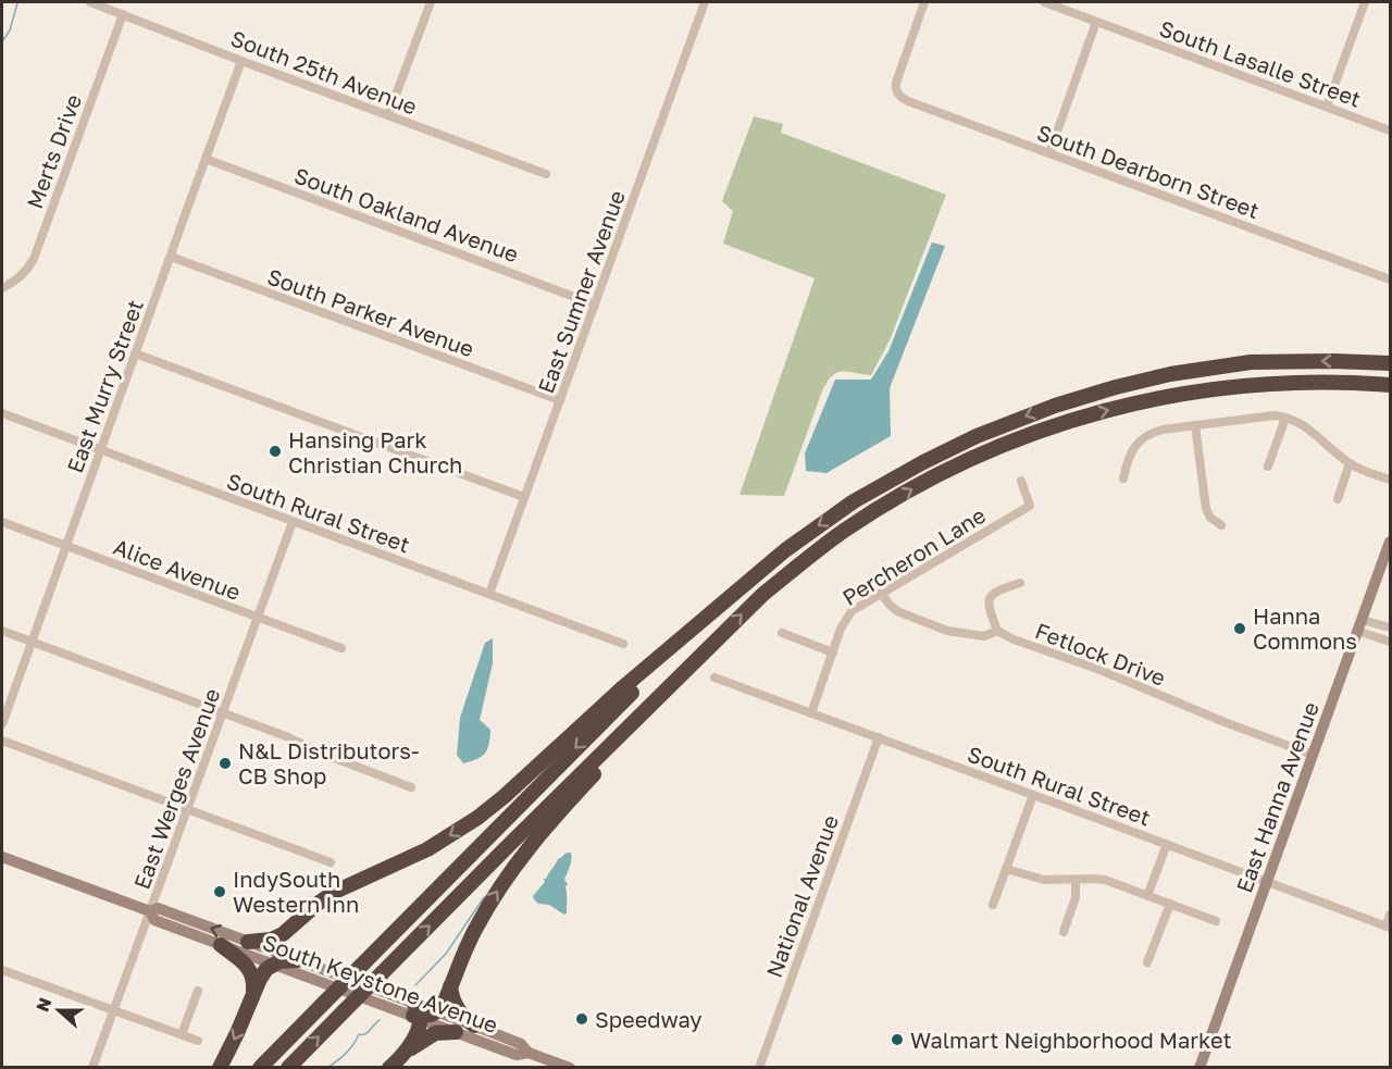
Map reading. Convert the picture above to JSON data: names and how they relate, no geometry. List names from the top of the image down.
{
  "streets": {
    "main road": ["East Hanna Avenue", "South Keystone Avenue"],
    "street": [
      "South Lasalle Street",
      "South 25th Avenue",
      "Merts Drive",
      "South Dearborn Street",
      "South Oakland Avenue",
      "East Sumner Avenue",
      "South Parker Avenue",
      "East Murry Street",
      "South Rural Street",
      "Percheron Lane",
      "Alice Avenue",
      "Fetlock Drive",
      "East Werges Avenue",
      "National Avenue"
    ]
  },
  "crossings": [
    ["South 25th Avenue", "Merts Drive"],
    ["South 25th Avenue", "East Murry Street"],
    ["South Oakland Avenue", "East Sumner Avenue"],
    ["South Oakland Avenue", "East Murry Street"],
    ["East Sumner Avenue", "South Parker Avenue"],
    ["East Sumner Avenue", "South Rural Street"],
    ["South Parker Avenue", "East Murry Street"],
    ["East Murry Street", "South Rural Street"],
    ["East Murry Street", "Alice Avenue"],
    ["South Rural Street", "Percheron Lane"],
    ["South Rural Street", "East Werges Avenue"],
    ["South Rural Street", "East Hanna Avenue"],
    ["South Rural Street", "National Avenue"],
    ["Percheron Lane", "Fetlock Drive"],
    ["Alice Avenue", "East Werges Avenue"],
    ["Fetlock Drive", "East Hanna Avenue"],
    ["East Werges Avenue", "South Keystone Avenue"]
  ],
  "places": [
    "Hansing Park Christian Church",
    "Hanna Commons",
    "N&L Distributors- CB Shop",
    "IndySouth Western Inn",
    "Speedway",
    "Walmart Neighborhood Market"
  ],
  "north": "left"
}
